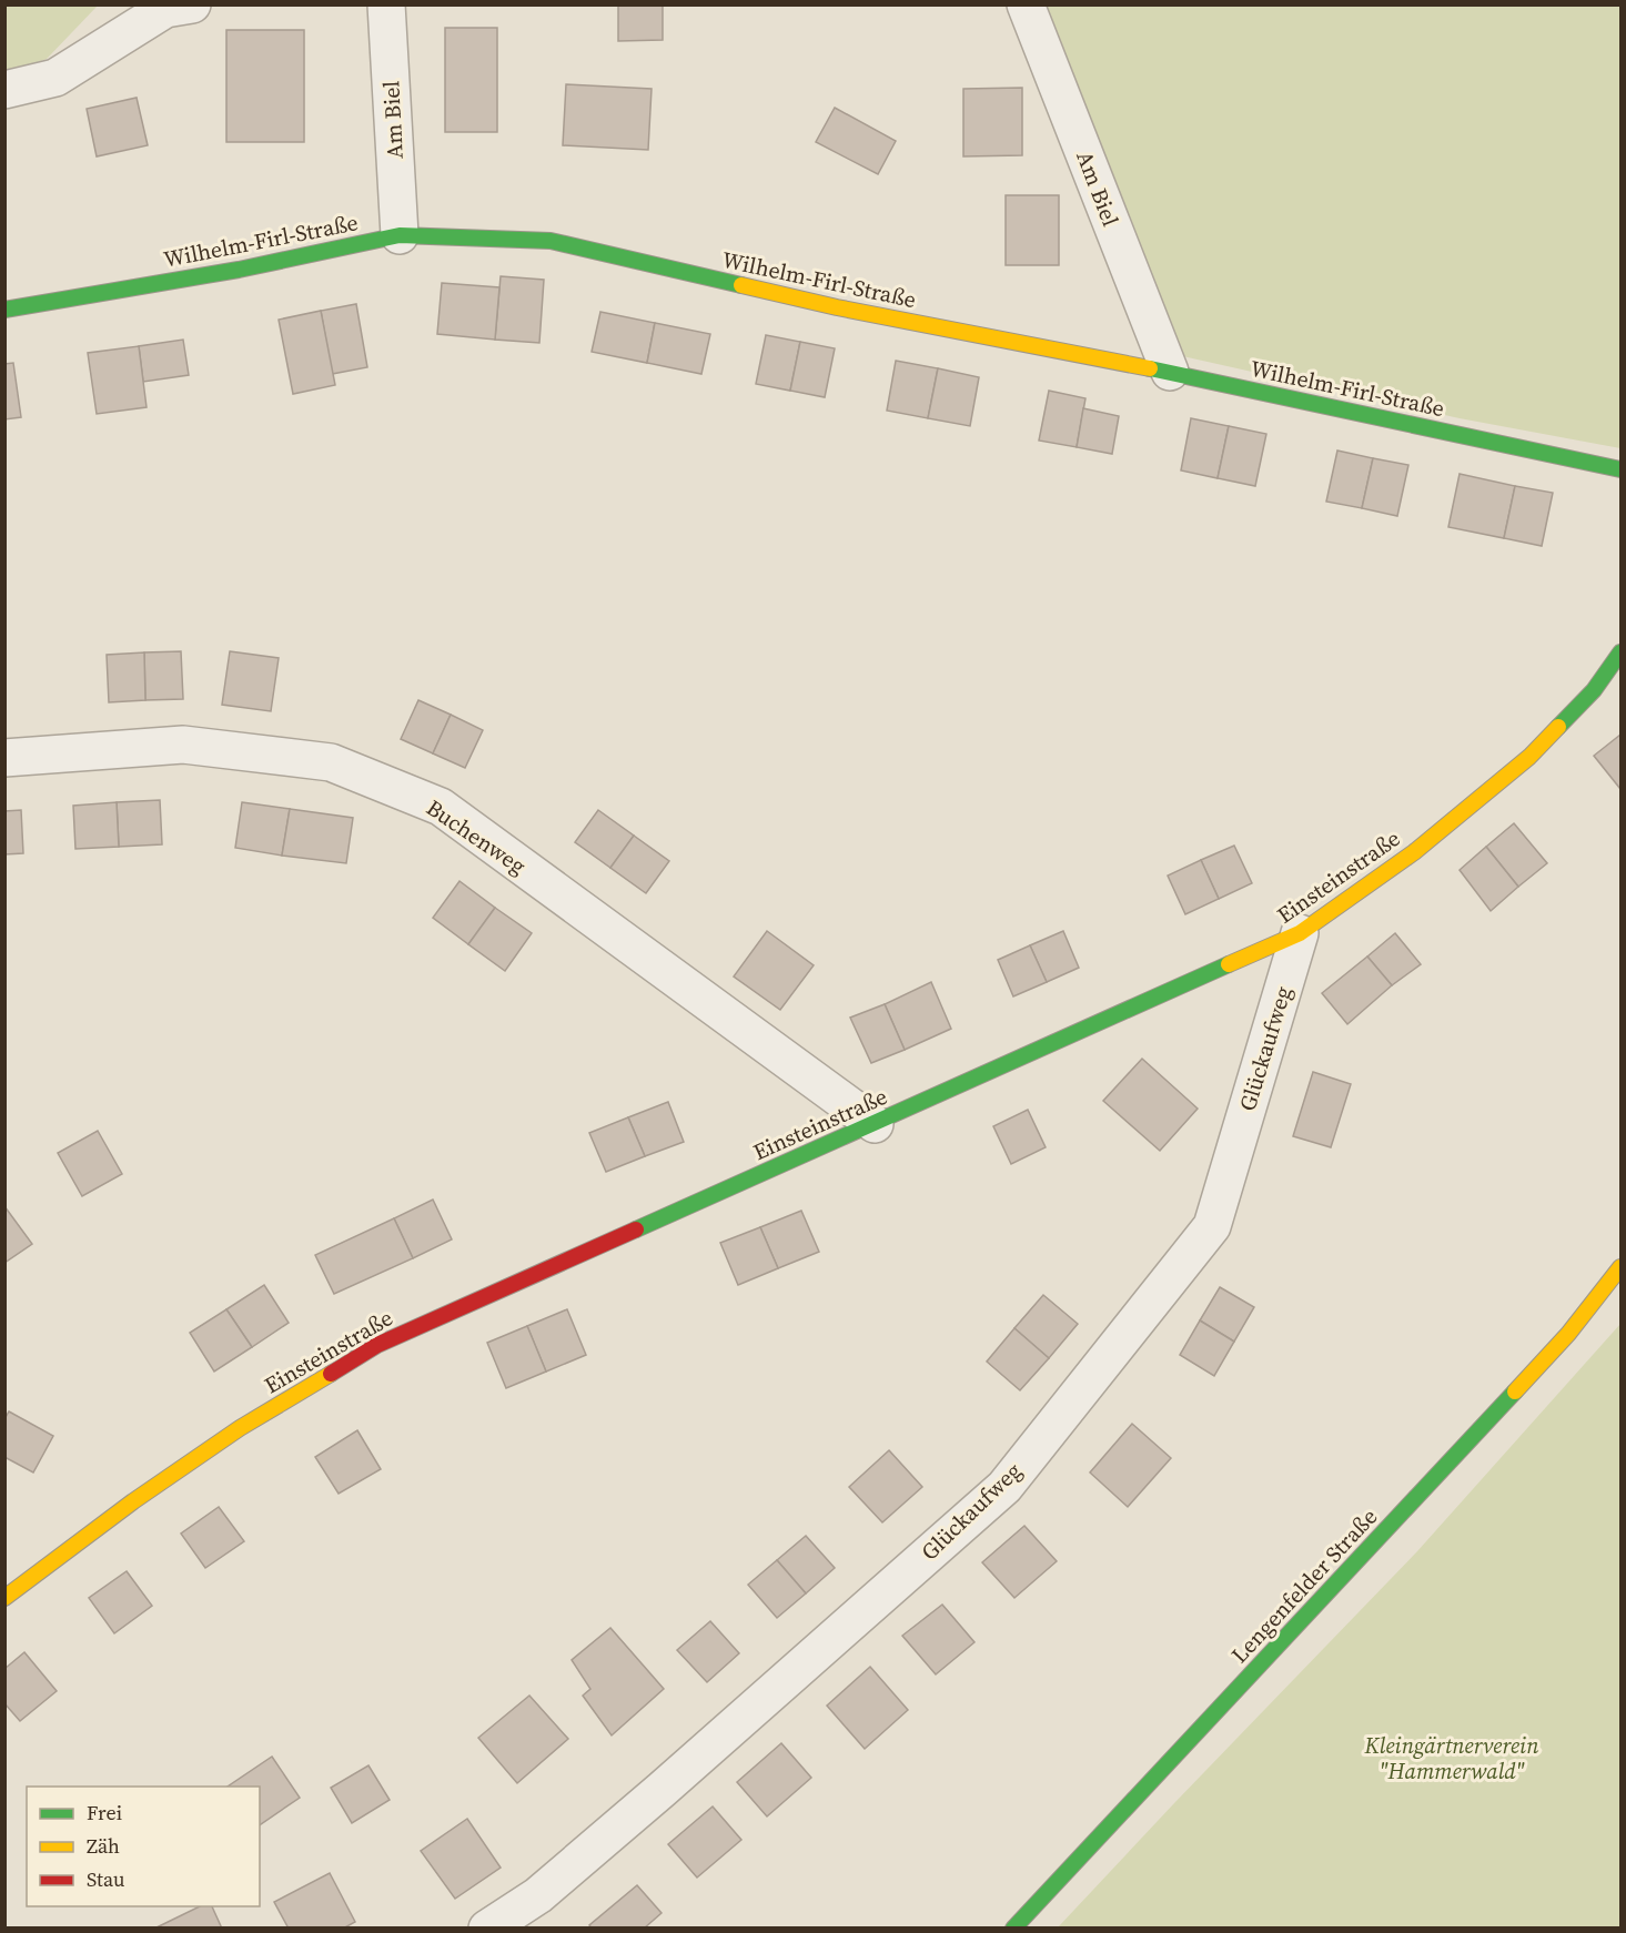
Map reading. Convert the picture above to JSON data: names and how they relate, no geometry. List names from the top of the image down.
{
  "streets": {
    "street": [
      "Am Biel",
      "Wilhelm-Firl-Straße",
      "Buchenweg",
      "Einsteinstraße",
      "Glückaufweg",
      "Lengenfelder Straße"
    ]
  },
  "crossings": [
    ["Am Biel", "Wilhelm-Firl-Straße"],
    ["Buchenweg", "Einsteinstraße"],
    ["Einsteinstraße", "Glückaufweg"]
  ],
  "parks": ["Kleingärtnerverein \"Hammerwald\""],
  "legend": ["Frei", "Zäh", "Stau"]
}
